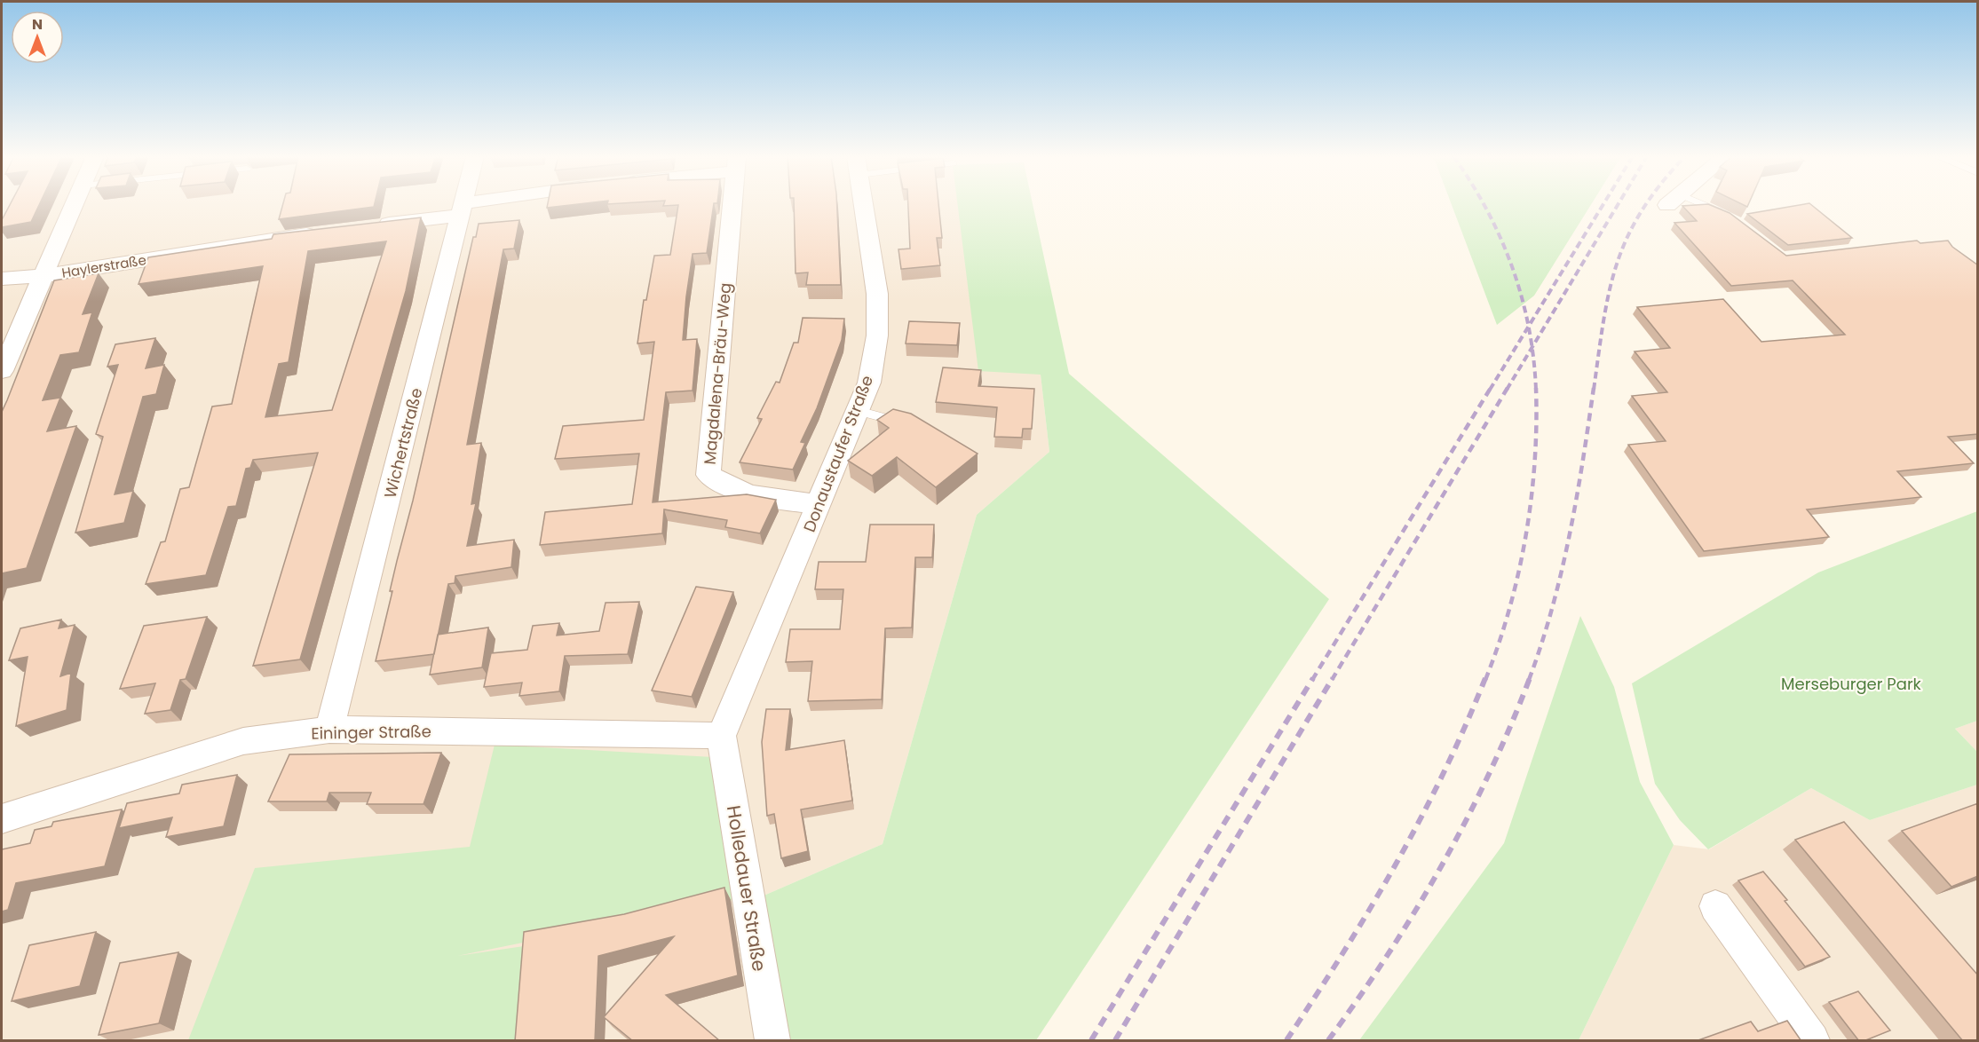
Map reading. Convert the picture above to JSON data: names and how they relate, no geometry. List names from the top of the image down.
{
  "streets": {
    "street": [
      "Haylerstraße",
      "Magdalena-Bräu-Weg",
      "Wichertstraße",
      "Donaustaufer Straße",
      "Eininger Straße",
      "Holledauer Straße"
    ]
  },
  "crossings": [
    ["Magdalena-Bräu-Weg", "Donaustaufer Straße"],
    ["Wichertstraße", "Eininger Straße"],
    ["Donaustaufer Straße", "Eininger Straße"],
    ["Donaustaufer Straße", "Holledauer Straße"],
    ["Eininger Straße", "Holledauer Straße"]
  ],
  "parks": ["Merseburger Park"],
  "north": "top"
}
